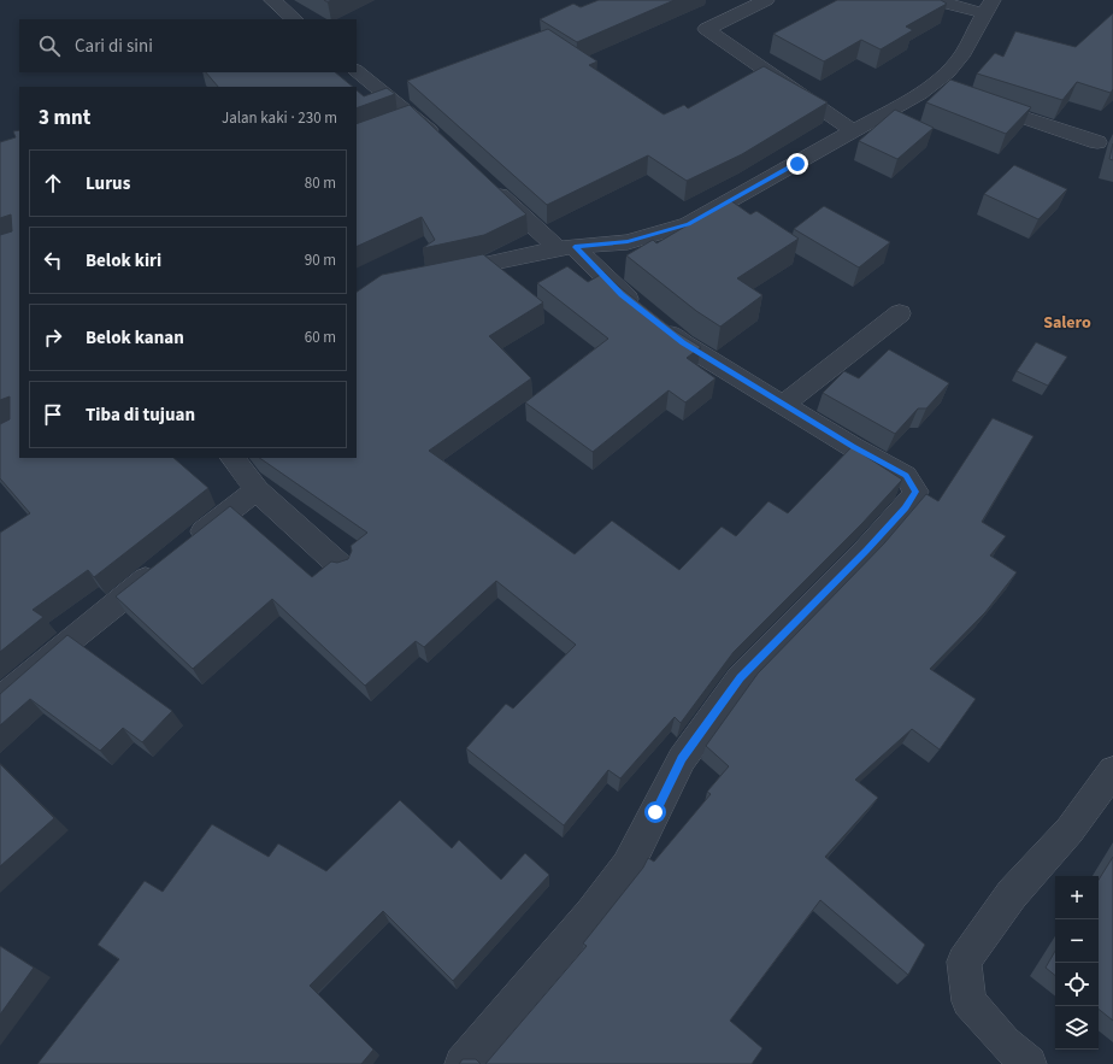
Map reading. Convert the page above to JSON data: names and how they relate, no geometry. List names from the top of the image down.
{
  "districts": ["Salero"],
  "page": {
    "search": "Cari di sini",
    "heading": ["3 mnt", "Jalan kaki · 230 m"],
    "list": [
      ["Lurus", "80 m"],
      ["Belok kiri", "90 m"],
      ["Belok kanan", "60 m"],
      "Tiba di tujuan"
    ],
    "map_buttons": ["+", "−"]
  }
}
